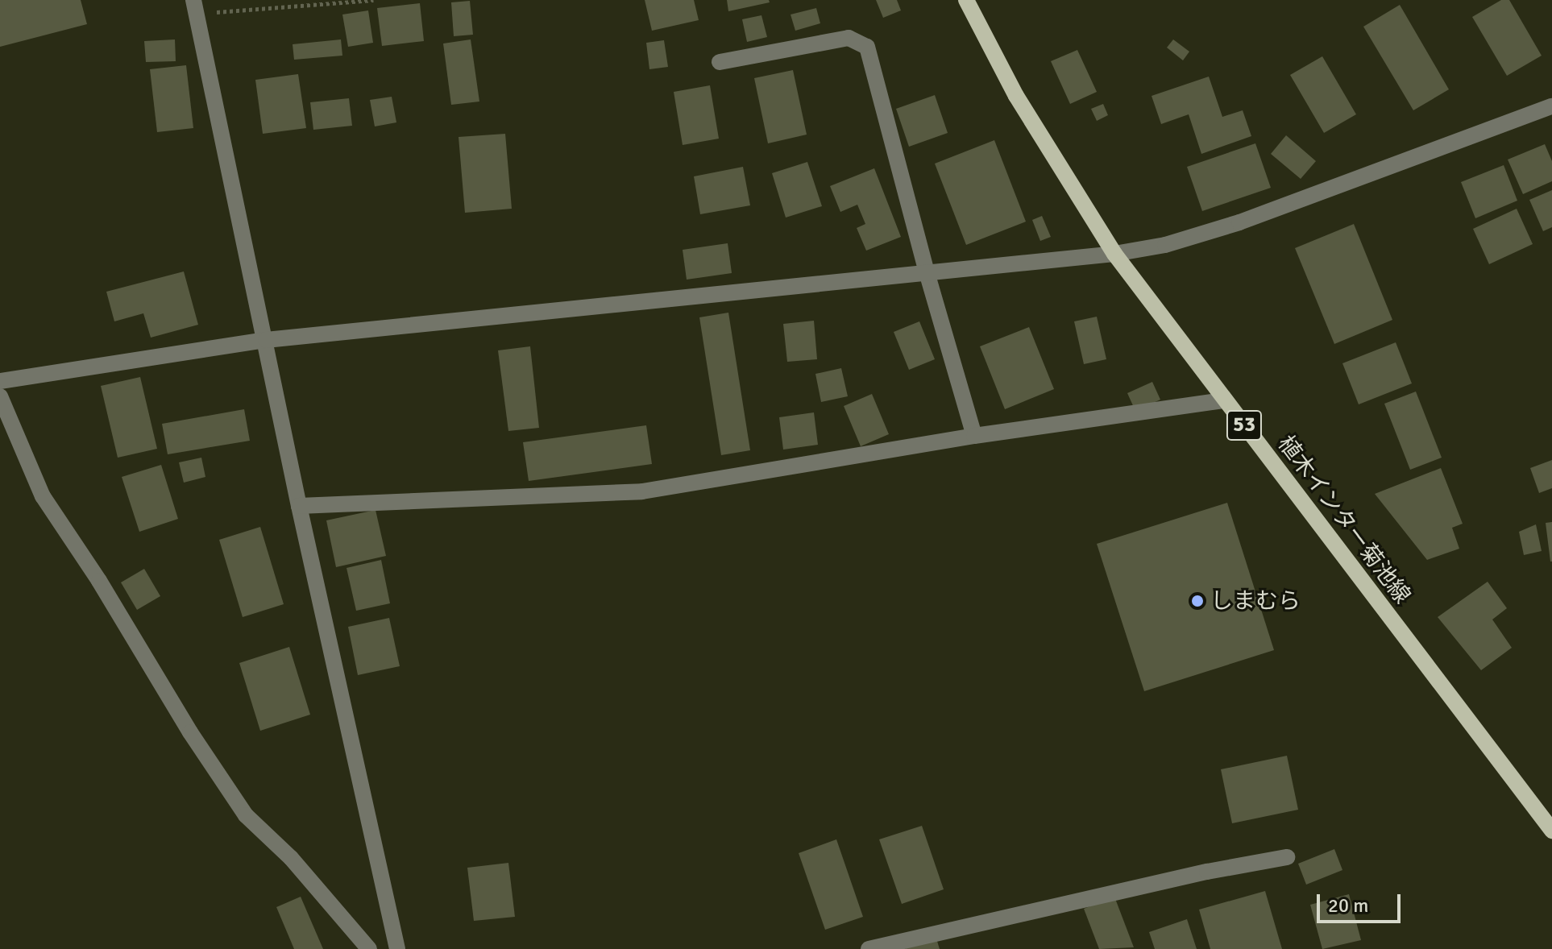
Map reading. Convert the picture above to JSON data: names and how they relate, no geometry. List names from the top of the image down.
{
  "streets": {
    "main road": ["53", "植木インター菊池線"]
  },
  "places": ["しまむら"],
  "scale_bar": "20 m"
}
